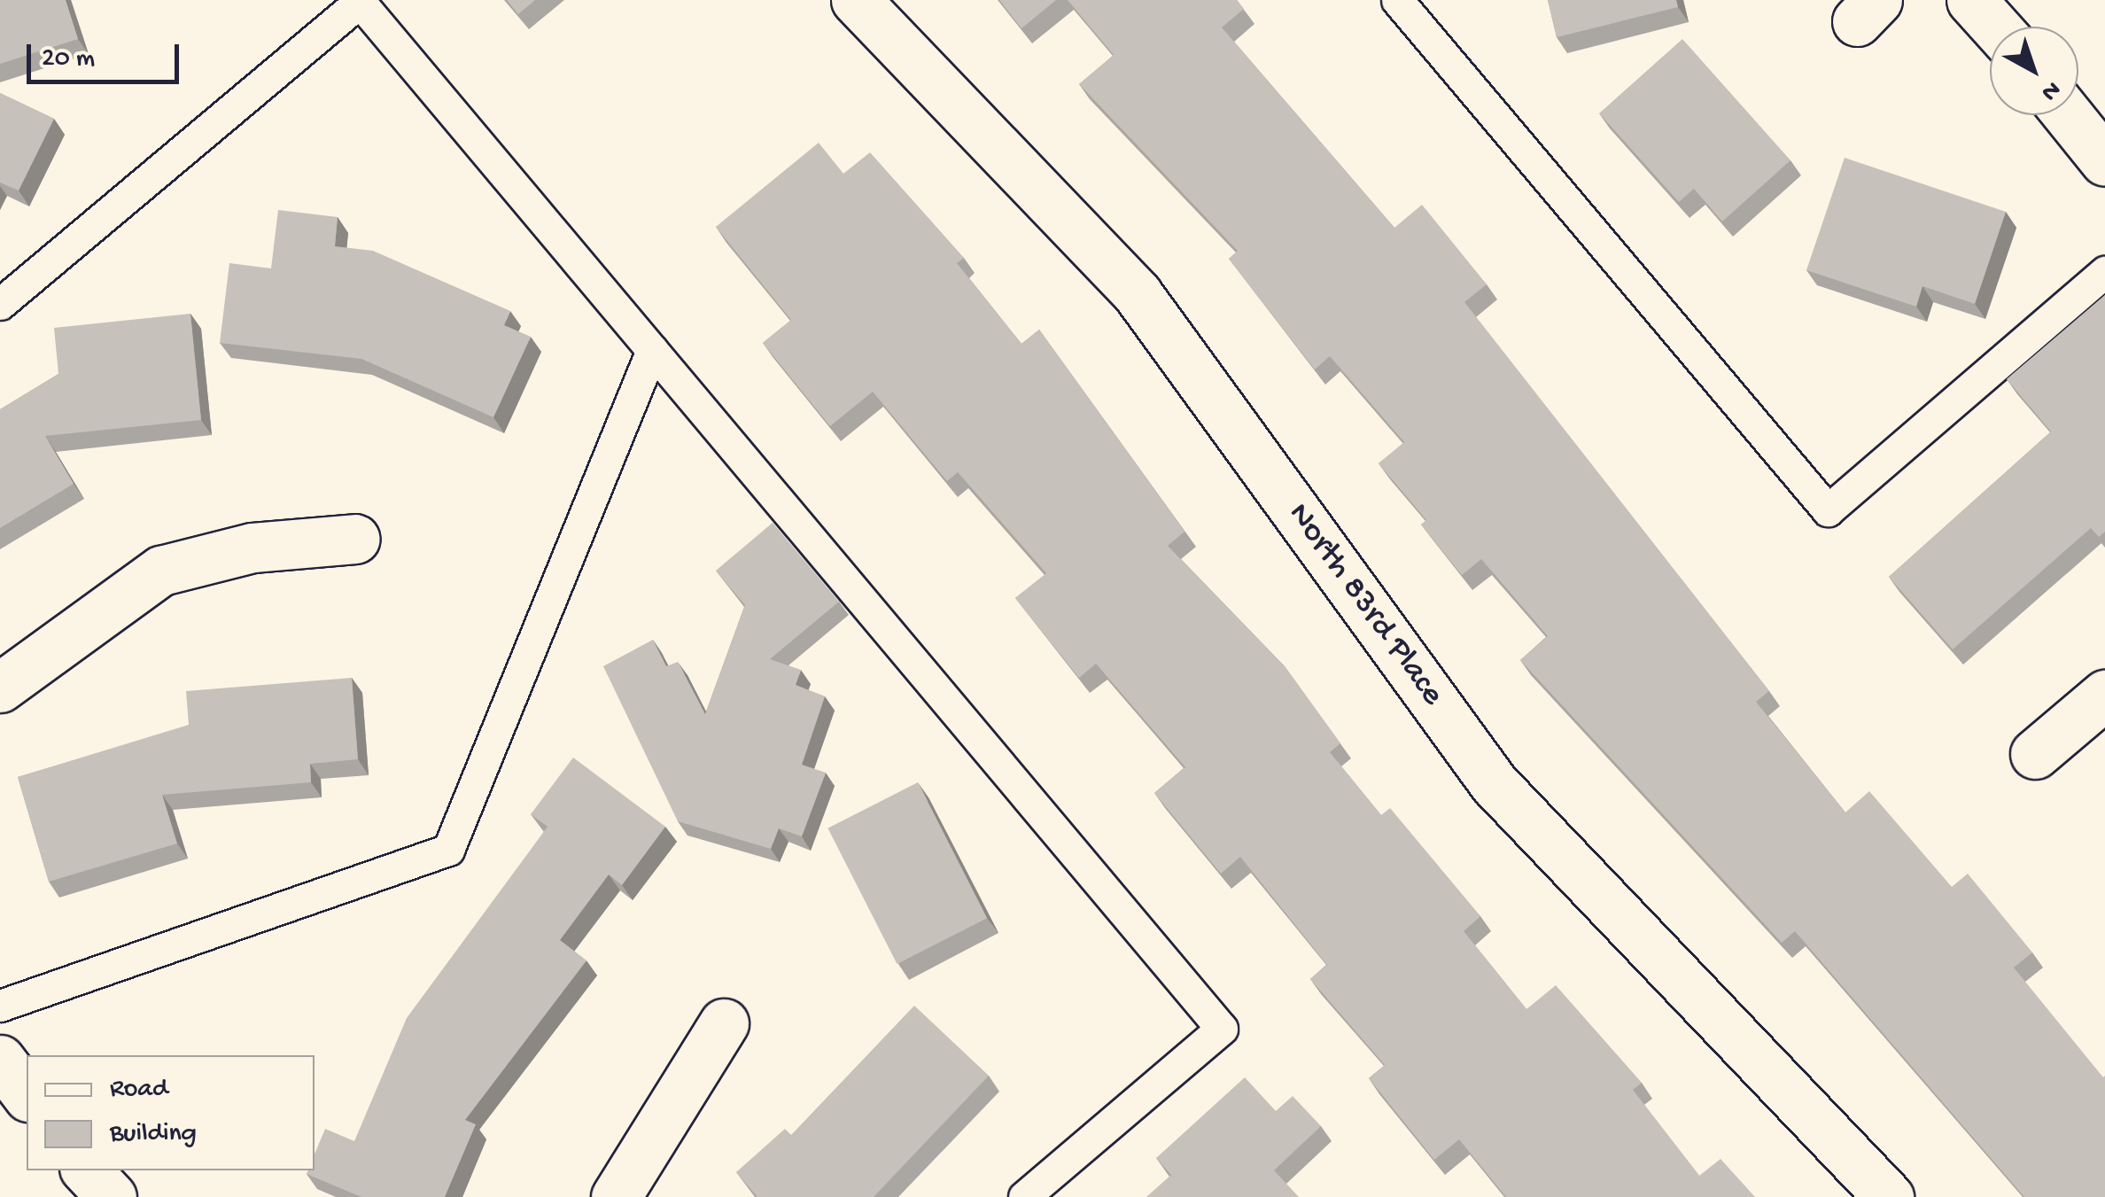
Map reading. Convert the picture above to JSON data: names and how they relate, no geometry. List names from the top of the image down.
{
  "streets": {
    "street": ["North 83rd Place"]
  },
  "legend": ["Road", "Building"],
  "scale_bar": "20 m",
  "north": "bottom right"
}
